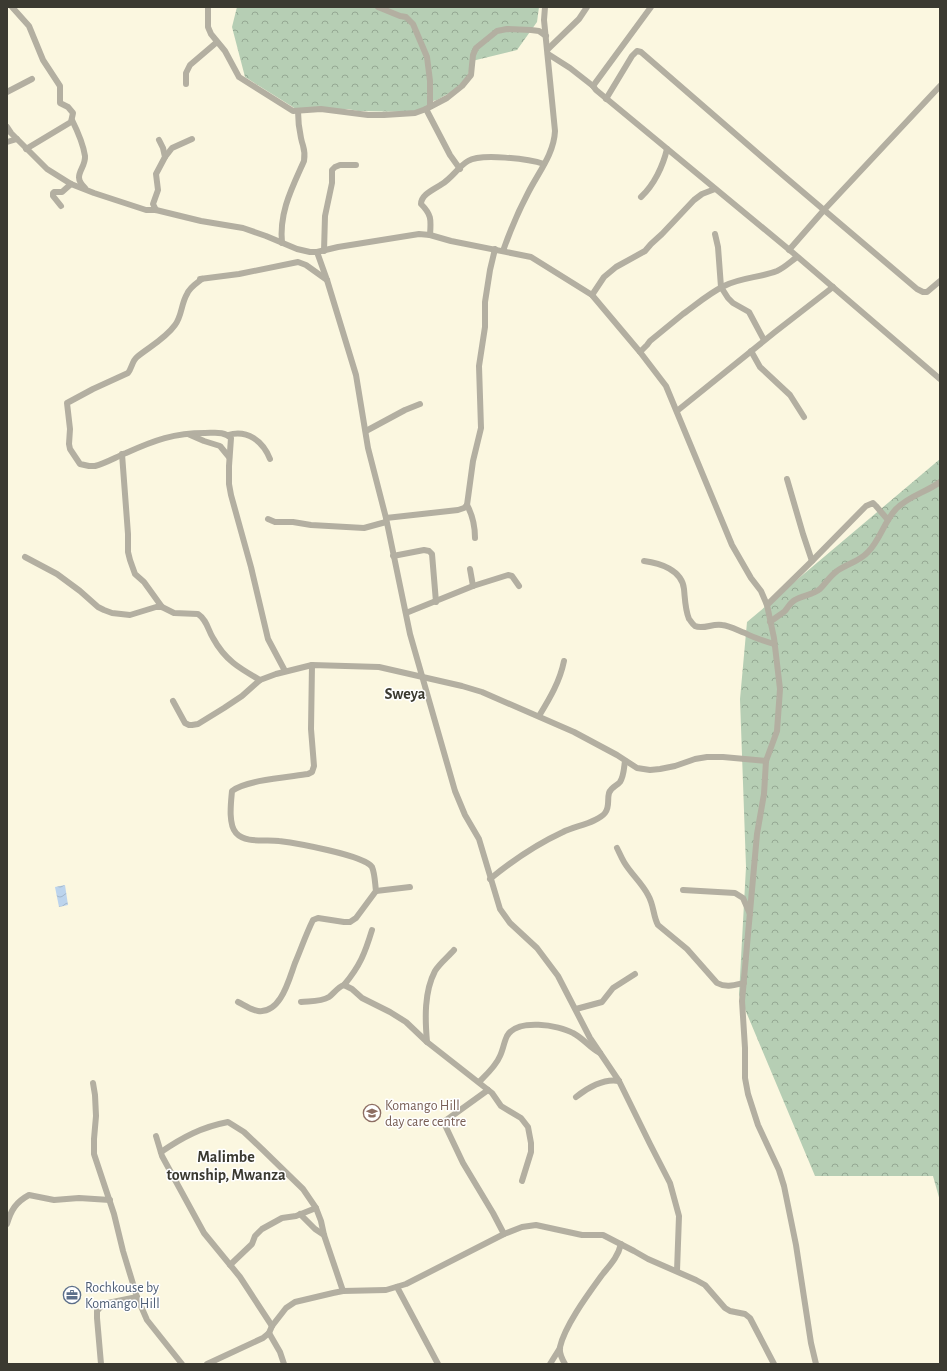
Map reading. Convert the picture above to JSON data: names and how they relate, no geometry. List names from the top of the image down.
{
  "districts": ["Sweya", "Malimbe township, Mwanza"],
  "places": {
    "school or university": ["Komango Hill day care centre"],
    "office": ["Rochkouse by Komango Hill"]
  }
}
